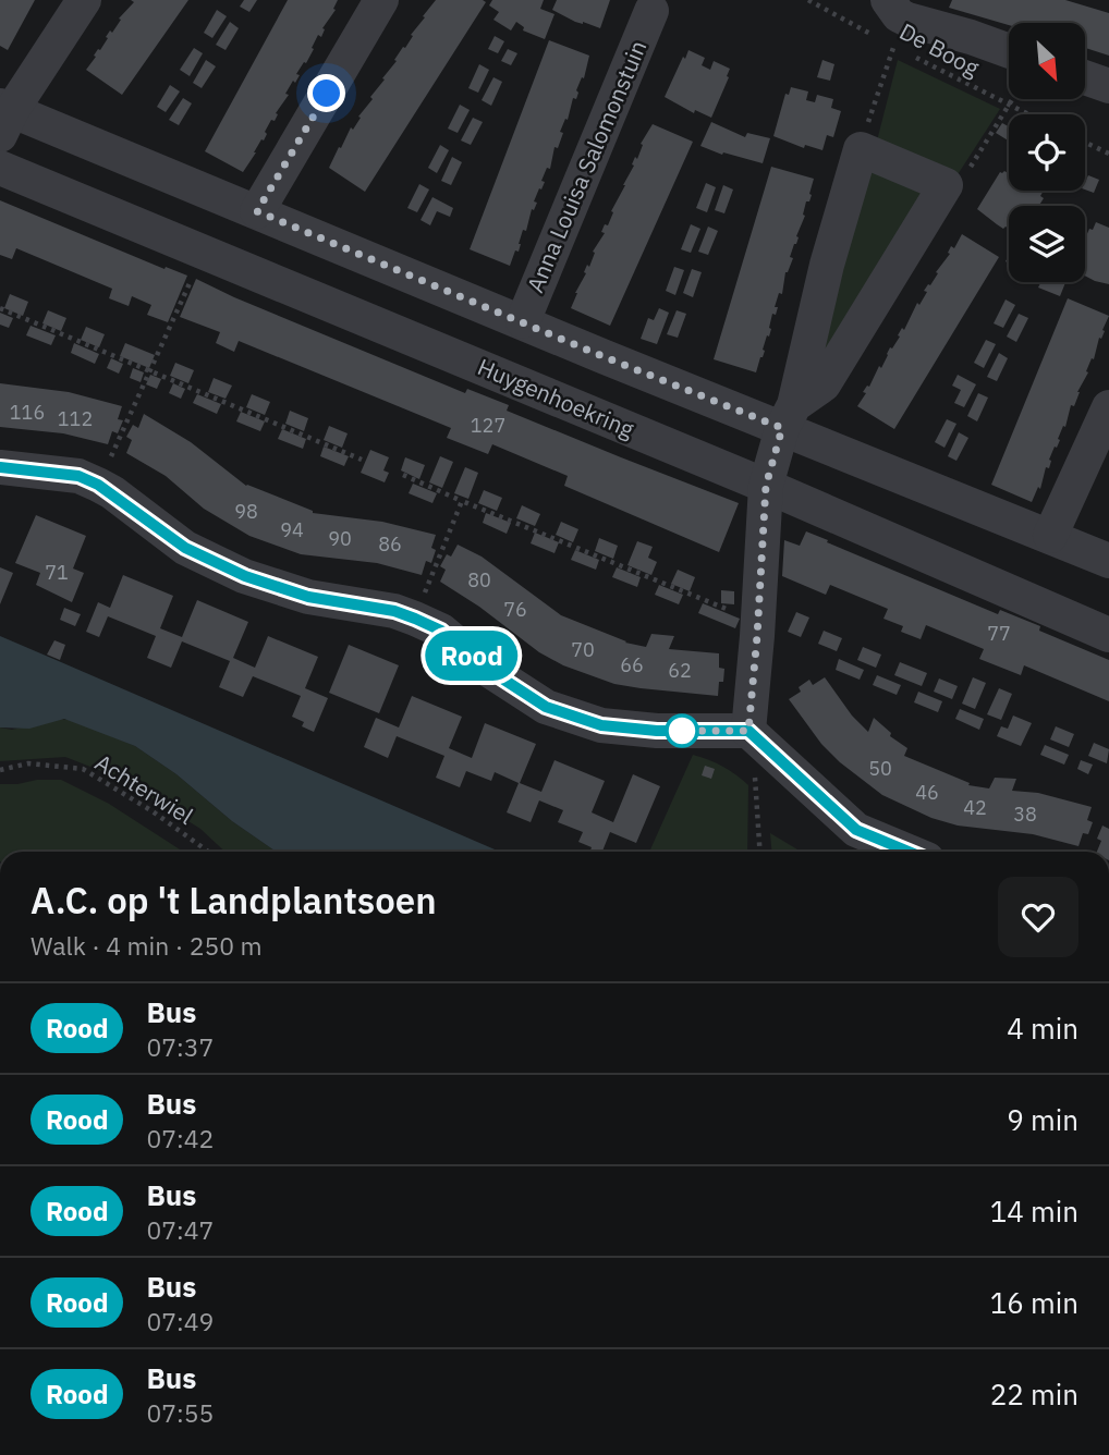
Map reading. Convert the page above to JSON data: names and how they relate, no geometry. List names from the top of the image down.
{
  "streets": {
    "street": ["Anna Louisa Salomonstuin", "Huygenhoekring"],
    "path": ["De Boog", "Achterwiel"]
  },
  "lines": ["bus line Rood"],
  "house_numbers": [
    "116",
    "112",
    "127",
    "98",
    "94",
    "90",
    "86",
    "71",
    "80",
    "76",
    "77",
    "70",
    "66",
    "62",
    "50",
    "46",
    "42",
    "38"
  ],
  "north": "bottom right",
  "page": {
    "on_map": "Rood",
    "heading": ["A.C. op 't Landplantsoen", "Walk · 4 min · 250 m"],
    "list": [
      {
        "mark": "Rood",
        "name": "Bus",
        "note": "07:37",
        "value": "4 min"
      },
      {
        "mark": "Rood",
        "name": "Bus",
        "note": "07:42",
        "value": "9 min"
      },
      {
        "mark": "Rood",
        "name": "Bus",
        "note": "07:47",
        "value": "14 min"
      },
      {
        "mark": "Rood",
        "name": "Bus",
        "note": "07:49",
        "value": "16 min"
      },
      {
        "mark": "Rood",
        "name": "Bus",
        "note": "07:55",
        "value": "22 min"
      }
    ]
  }
}
